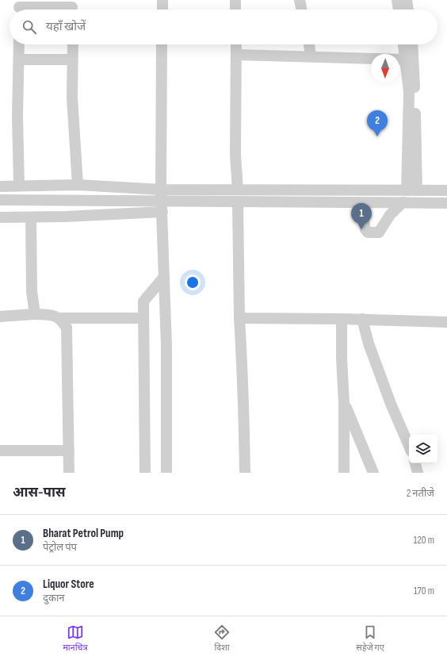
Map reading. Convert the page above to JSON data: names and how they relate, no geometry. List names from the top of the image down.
{
  "north": "bottom",
  "page": {
    "search": "यहाँ खोजें",
    "pins": ["2", "1"],
    "heading": ["आस-पास", "2 नतीजे"],
    "list": [
      {
        "mark": "1",
        "name": "Bharat Petrol Pump",
        "note": "पेट्रोल पंप",
        "value": "120 m"
      },
      {
        "mark": "2",
        "name": "Liquor Store",
        "note": "दुकान",
        "value": "170 m"
      }
    ],
    "nav": ["मानचित्र", "दिशा", "सहेजे गए"]
  }
}
